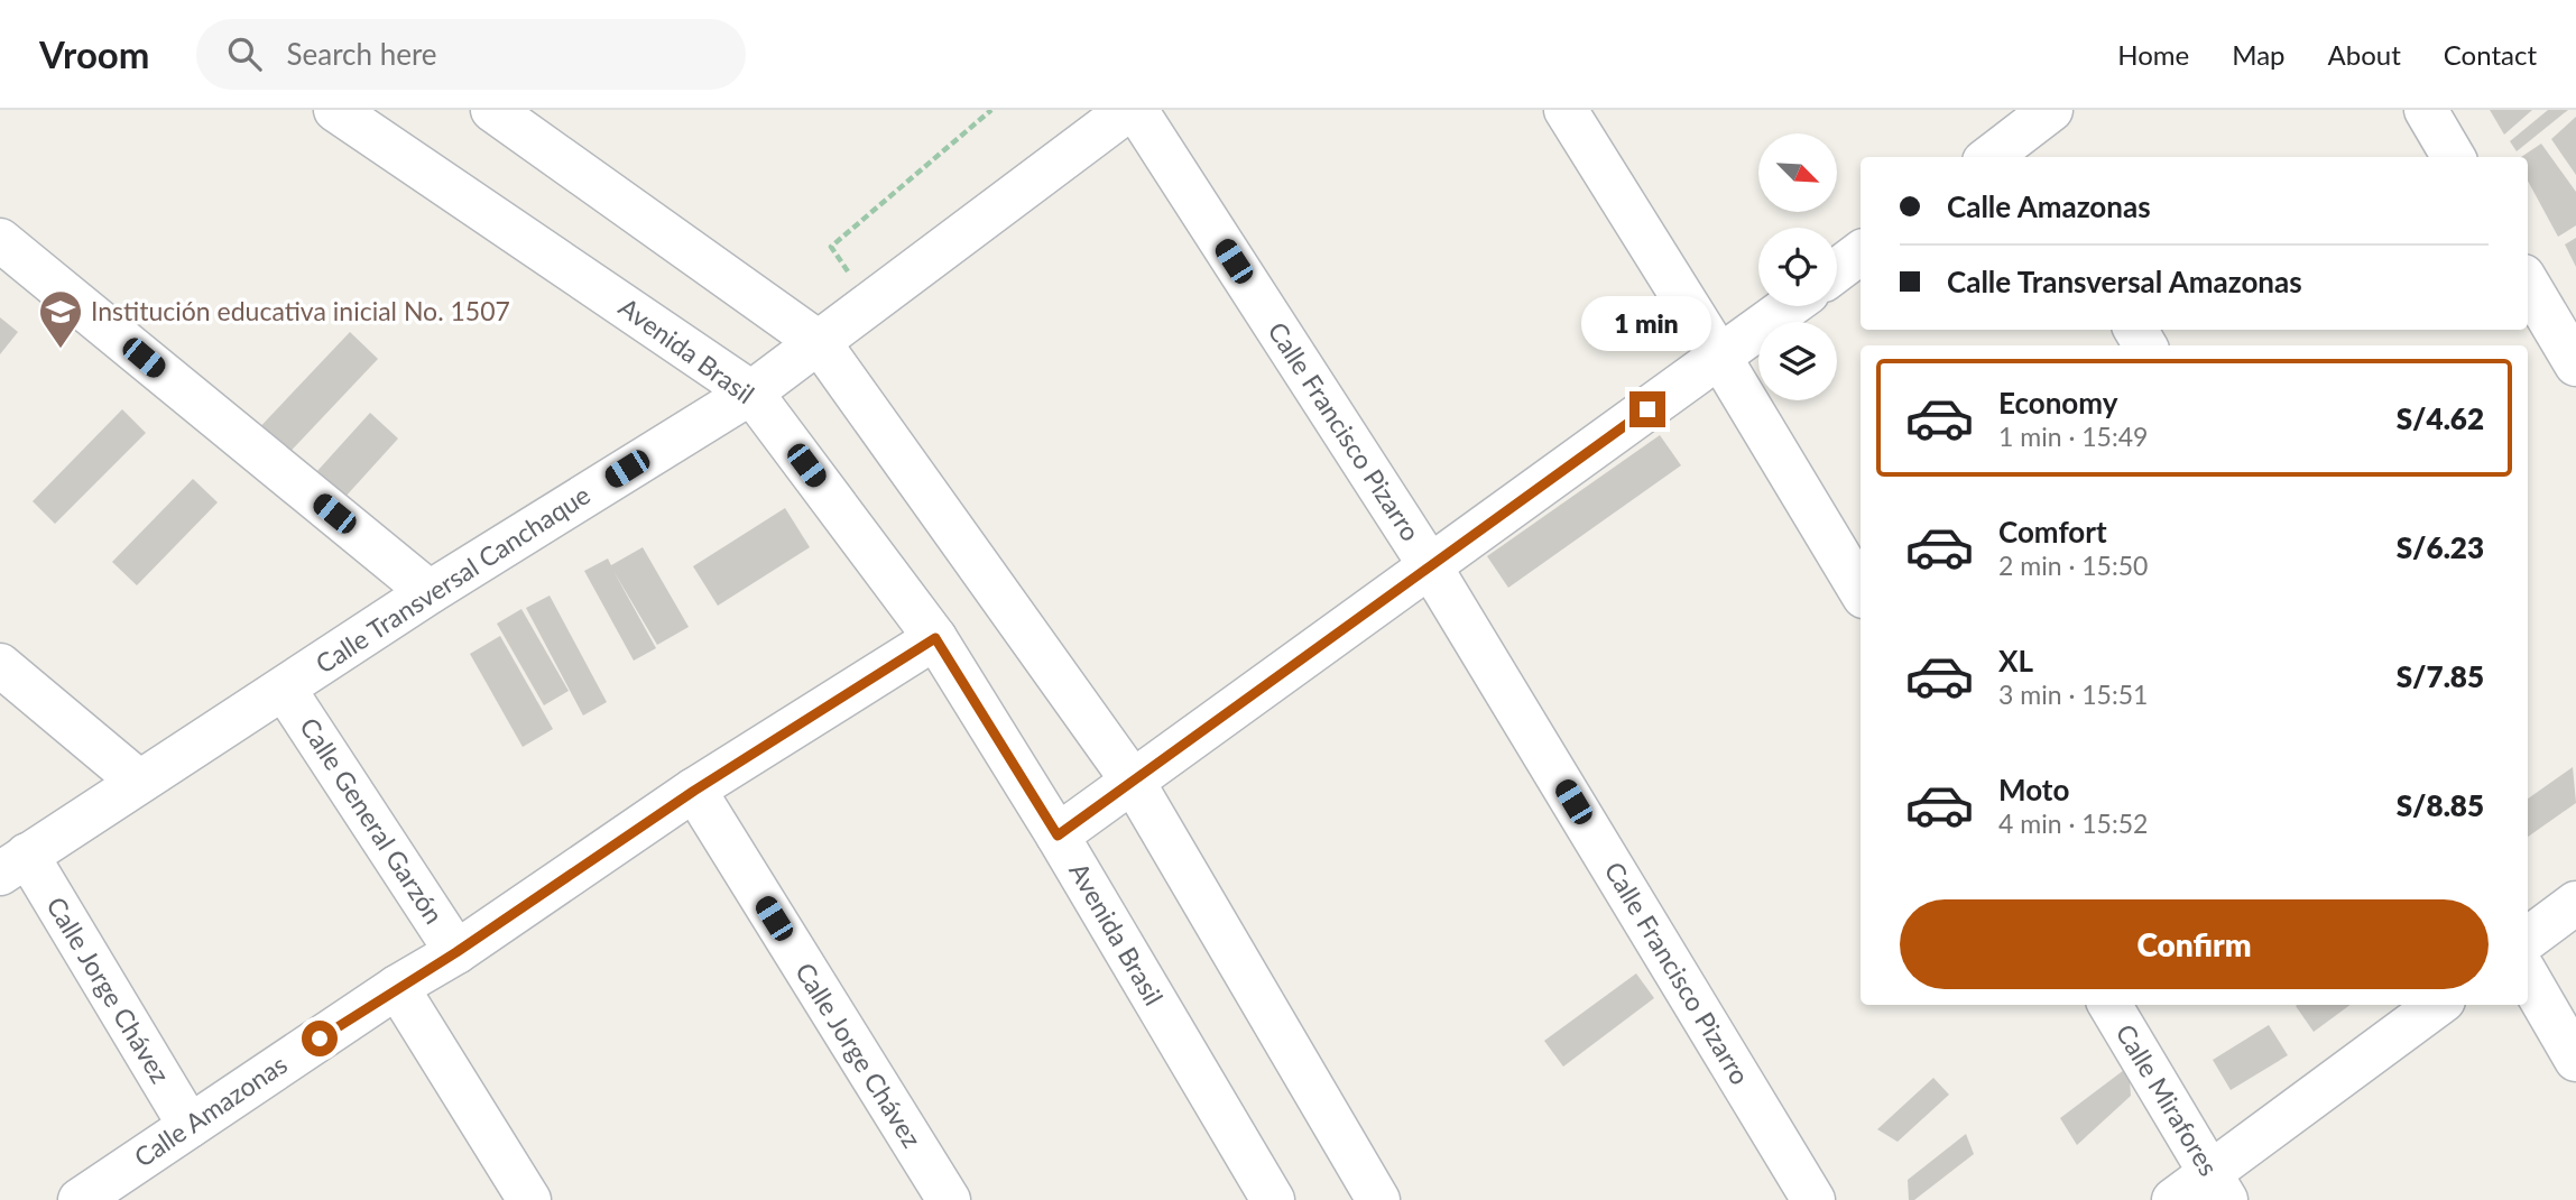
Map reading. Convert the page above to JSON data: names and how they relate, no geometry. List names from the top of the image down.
{
  "streets": {
    "street": [
      "Avenida Brasil",
      "Calle Francisco Pizarro",
      "Calle Transversal Canchaque",
      "Calle General Garzón",
      "Calle Jorge Chávez",
      "Calle Mirafores",
      "Calle Amazonas"
    ]
  },
  "crossings": [
    ["Avenida Brasil", "Calle Transversal Canchaque"],
    ["Avenida Brasil", "Calle Amazonas"],
    ["Calle Transversal Canchaque", "Calle General Garzón"],
    ["Calle Transversal Canchaque", "Calle Jorge Chávez"],
    ["Calle General Garzón", "Calle Amazonas"],
    ["Calle Jorge Chávez", "Calle Amazonas"]
  ],
  "places": {
    "school or university": ["Institución educativa inicial No. 1507"]
  },
  "north": "bottom right",
  "page": {
    "header": "Vroom",
    "search": "Search here",
    "nav": [
      "Home",
      "Map",
      "About",
      "Contact"
    ],
    "banner": ["Calle Amazonas", "Calle Transversal Amazonas"],
    "bubble": "1 min",
    "list": [
      {
        "name": "Economy",
        "note": "1 min · 15:49",
        "value": "S/4.62"
      },
      {
        "name": "Comfort",
        "note": "2 min · 15:50",
        "value": "S/6.23"
      },
      {
        "name": "XL",
        "note": "3 min · 15:51",
        "value": "S/7.85"
      },
      {
        "name": "Moto",
        "note": "4 min · 15:52",
        "value": "S/8.85"
      }
    ],
    "buttons": "Confirm"
  }
}
